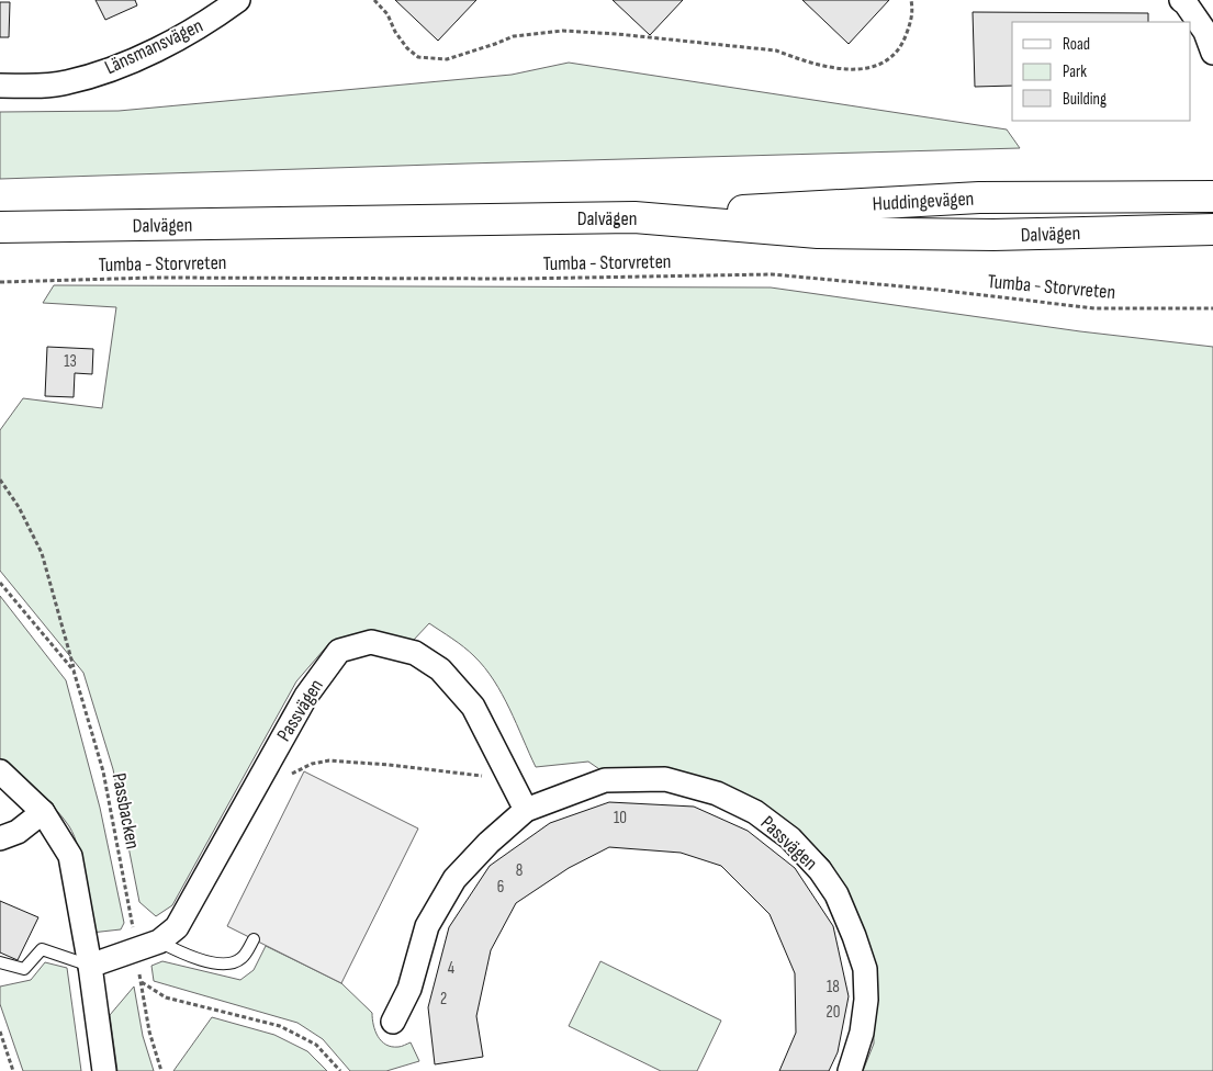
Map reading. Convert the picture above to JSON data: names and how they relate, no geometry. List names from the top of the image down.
{
  "streets": {
    "main road": ["Huddingevägen", "Dalvägen"],
    "street": ["Länsmansvägen", "Passvägen"],
    "path": ["Tumba - Storvreten", "Passbacken"]
  },
  "crossings": [
    ["Huddingevägen", "Dalvägen"],
    ["Passvägen", "Passbacken"]
  ],
  "house_numbers": [
    "13",
    "10",
    "8",
    "6",
    "4",
    "18",
    "2",
    "20"
  ],
  "legend": ["Road", "Park", "Building"]
}
